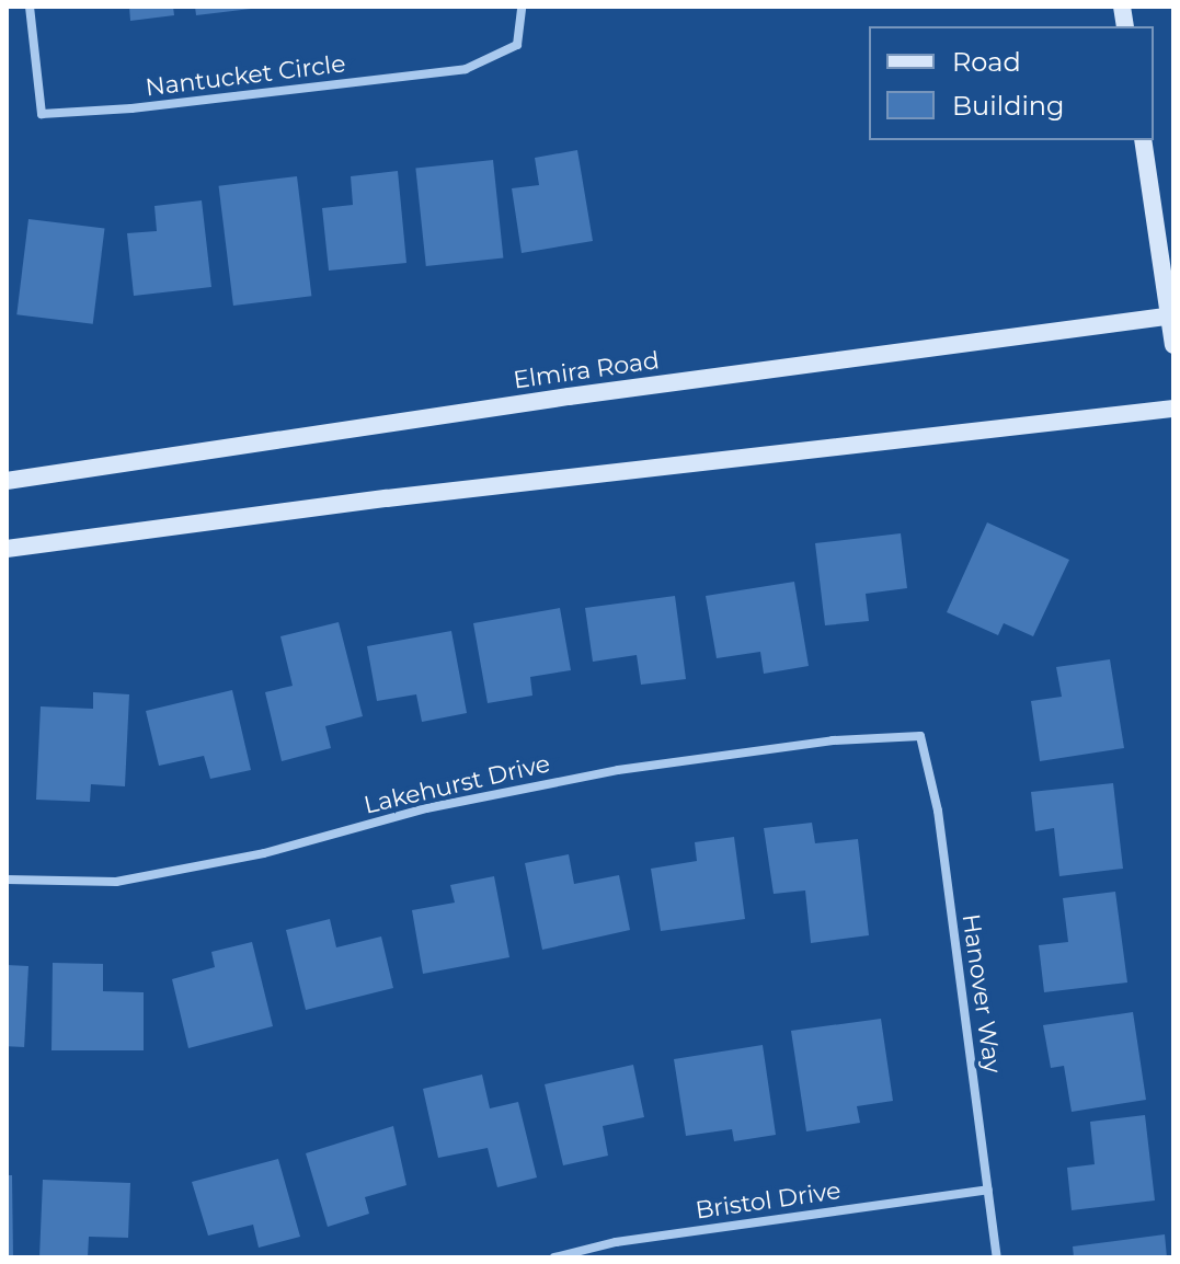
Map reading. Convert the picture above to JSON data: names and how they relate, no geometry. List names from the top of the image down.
{
  "streets": {
    "main road": ["Elmira Road"],
    "street": [
      "Nantucket Circle",
      "Lakehurst Drive",
      "Hanover Way",
      "Bristol Drive"
    ]
  },
  "crossings": [
    ["Lakehurst Drive", "Hanover Way"],
    ["Hanover Way", "Bristol Drive"]
  ],
  "legend": ["Road", "Building"]
}
